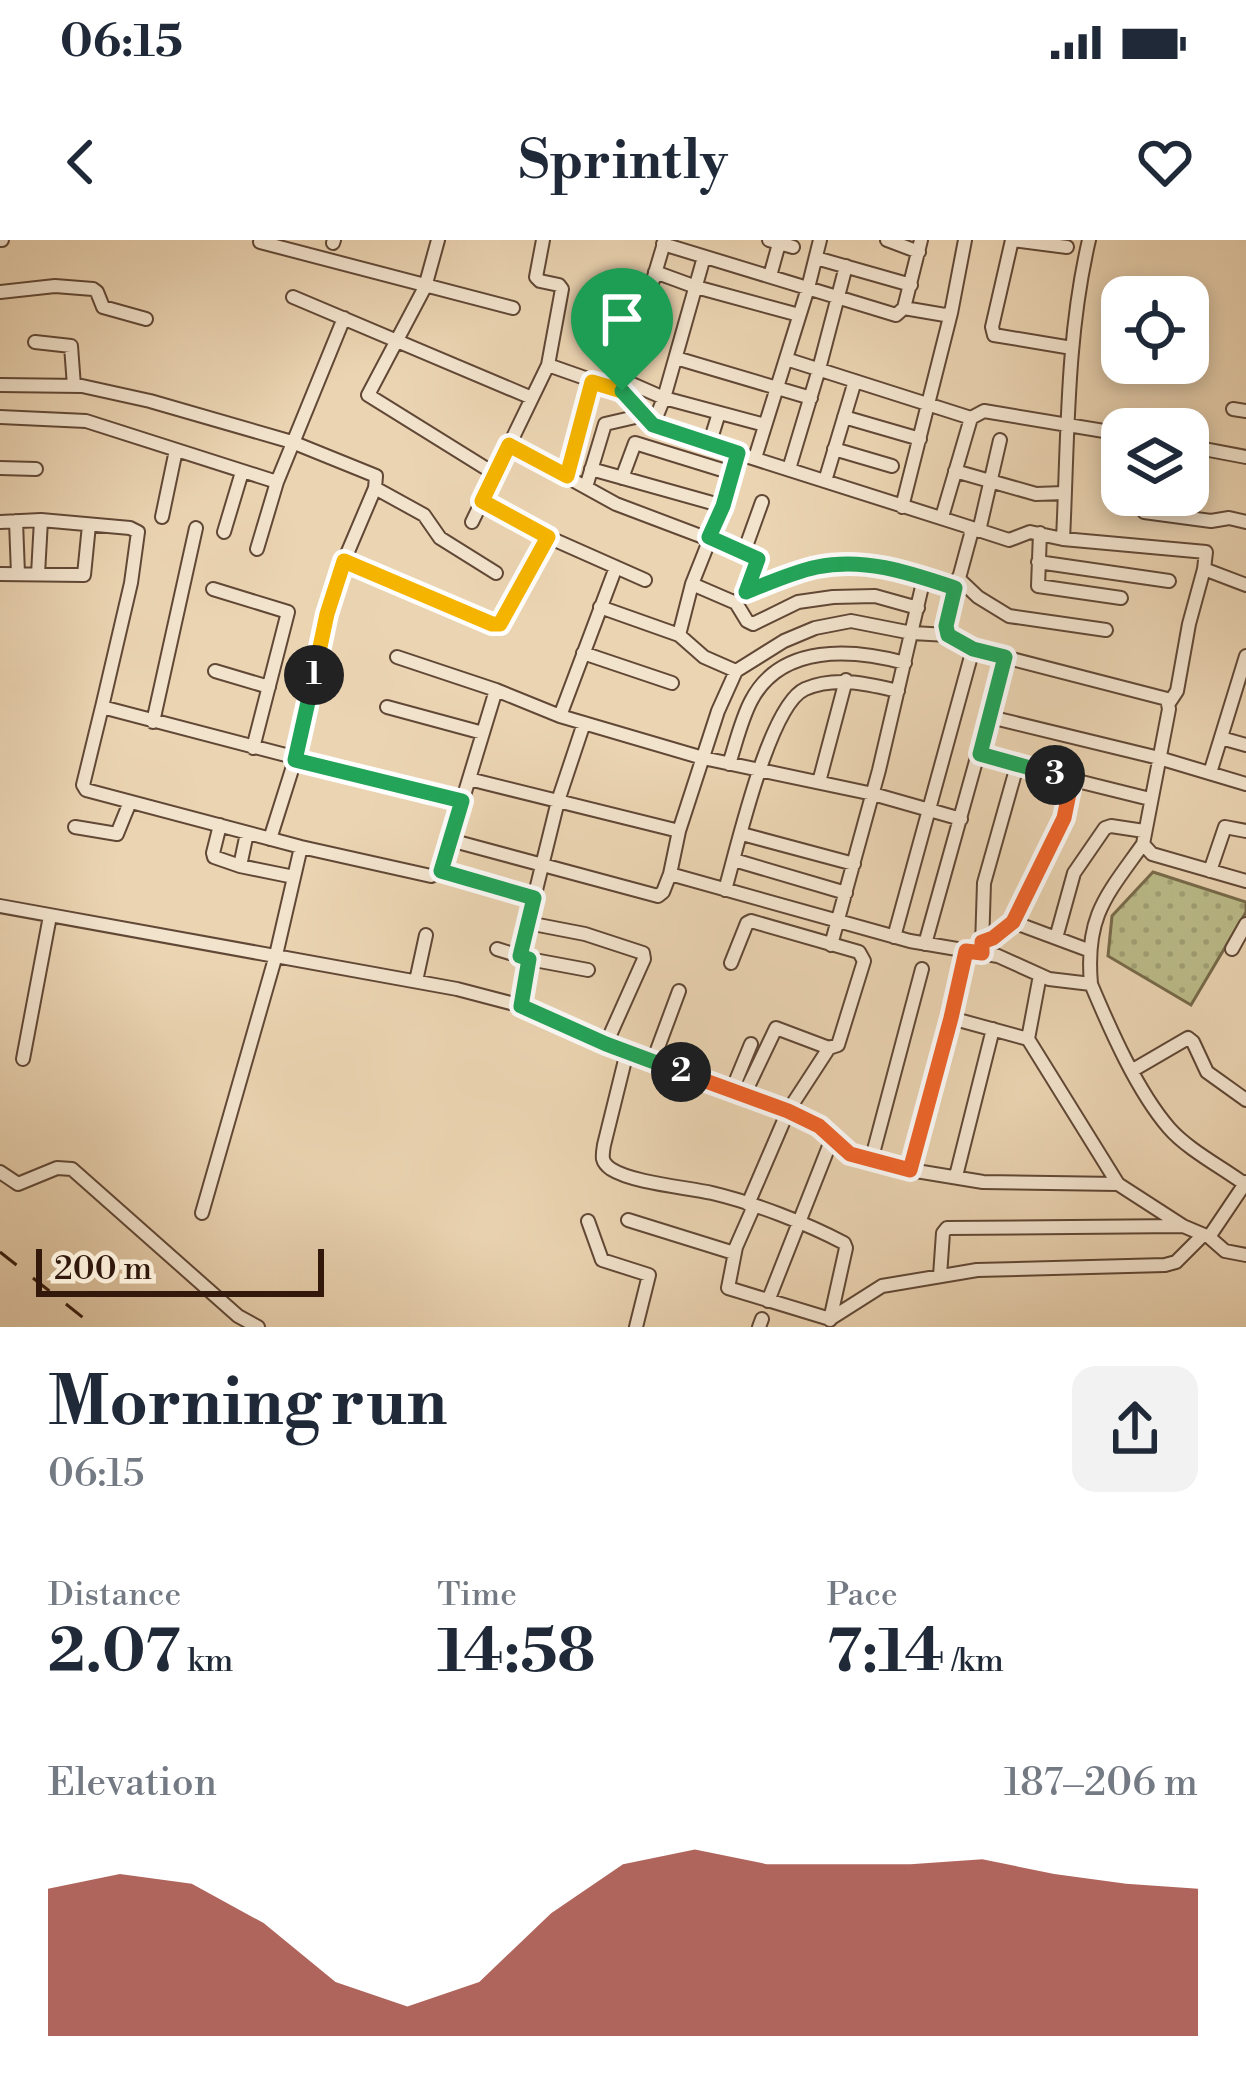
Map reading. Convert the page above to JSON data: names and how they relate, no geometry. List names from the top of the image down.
{
  "scale_bar": "200 m",
  "page": {
    "status": "06:15",
    "header": "Sprintly",
    "pins": ["1", "3", "2"],
    "scale": "200 m",
    "heading": ["Morning run", "06:15"],
    "stats": [
      ["Distance", "2.07 km"],
      ["Time", "14:58"],
      ["Pace", "7:14 /km"]
    ],
    "chart": ["Elevation", "187–206 m"]
  }
}
